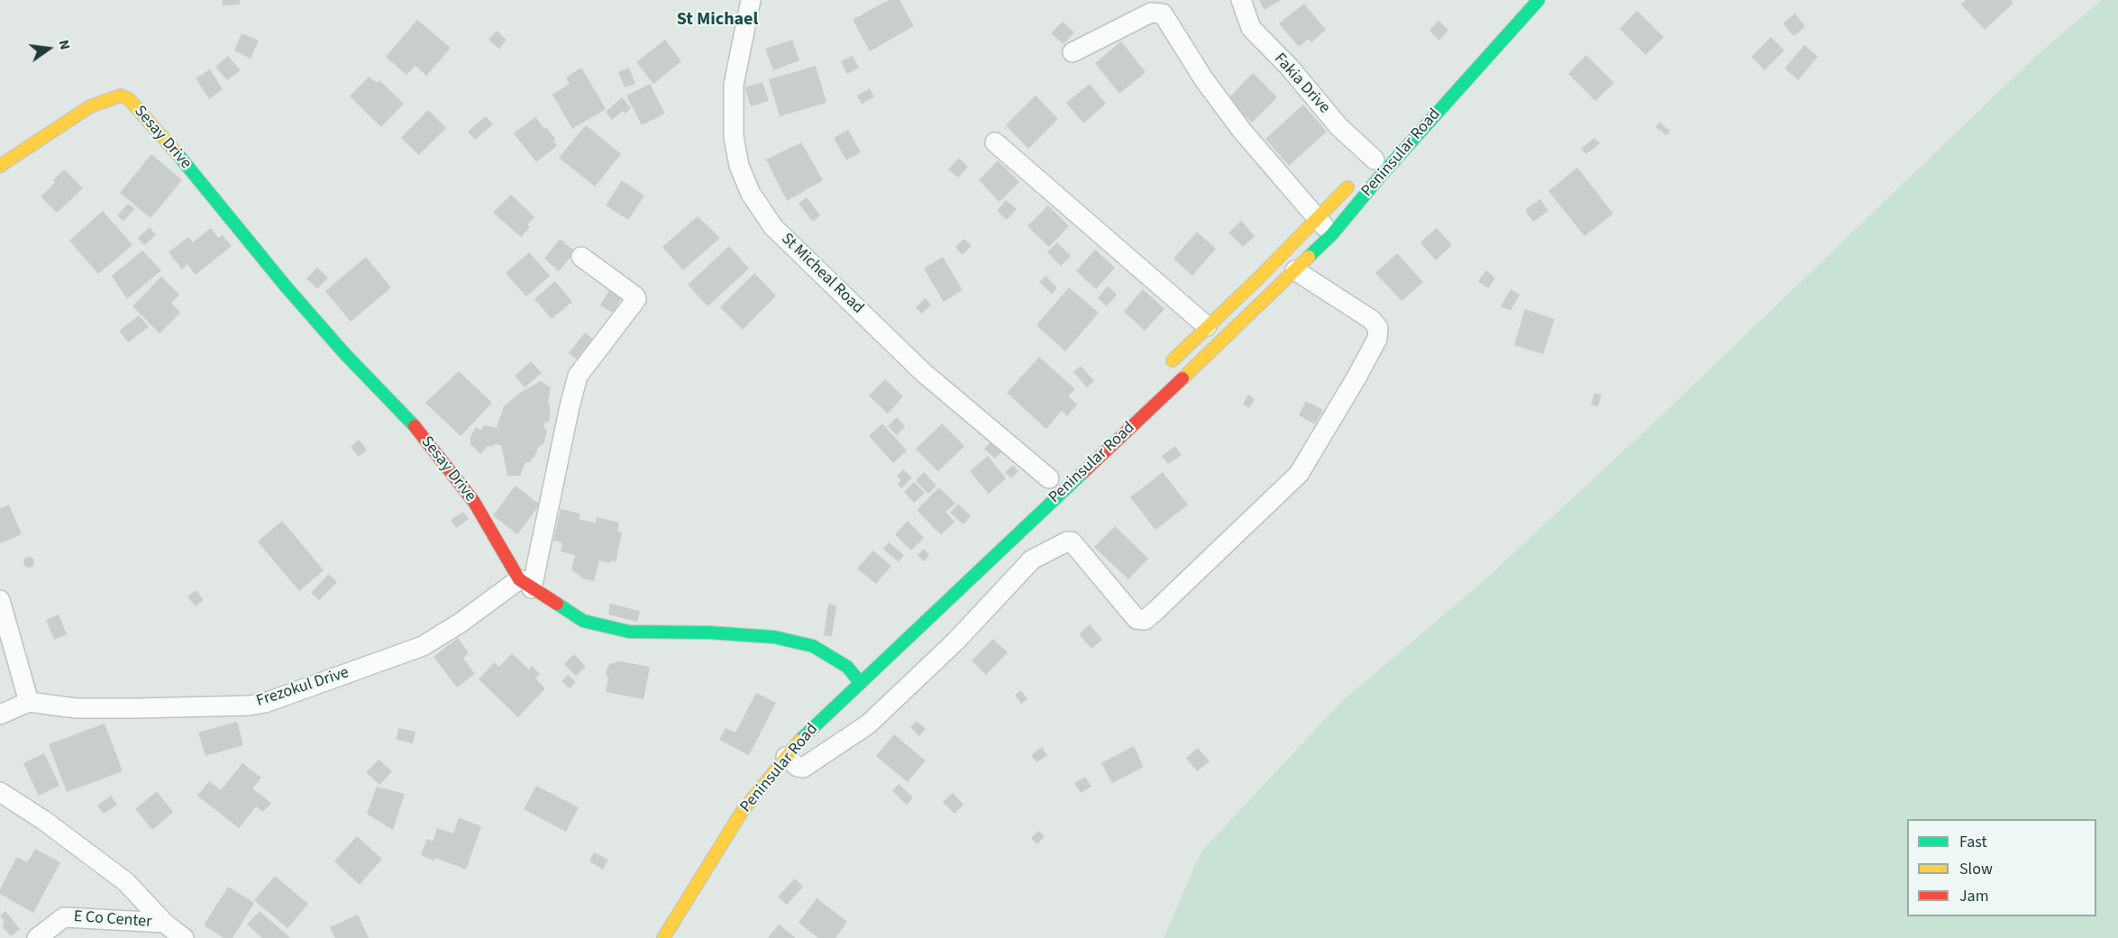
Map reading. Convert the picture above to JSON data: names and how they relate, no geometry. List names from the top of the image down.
{
  "streets": {
    "main road": ["Sesay Drive", "Peninsular Road"],
    "street": [
      "Fakia Drive",
      "St Micheal Road",
      "Frezokul Drive",
      "E Co Center"
    ]
  },
  "crossings": [
    ["Sesay Drive", "Peninsular Road"],
    ["Sesay Drive", "Frezokul Drive"]
  ],
  "districts": ["St Michael"],
  "legend": ["Fast", "Slow", "Jam"],
  "north": "right"
}
